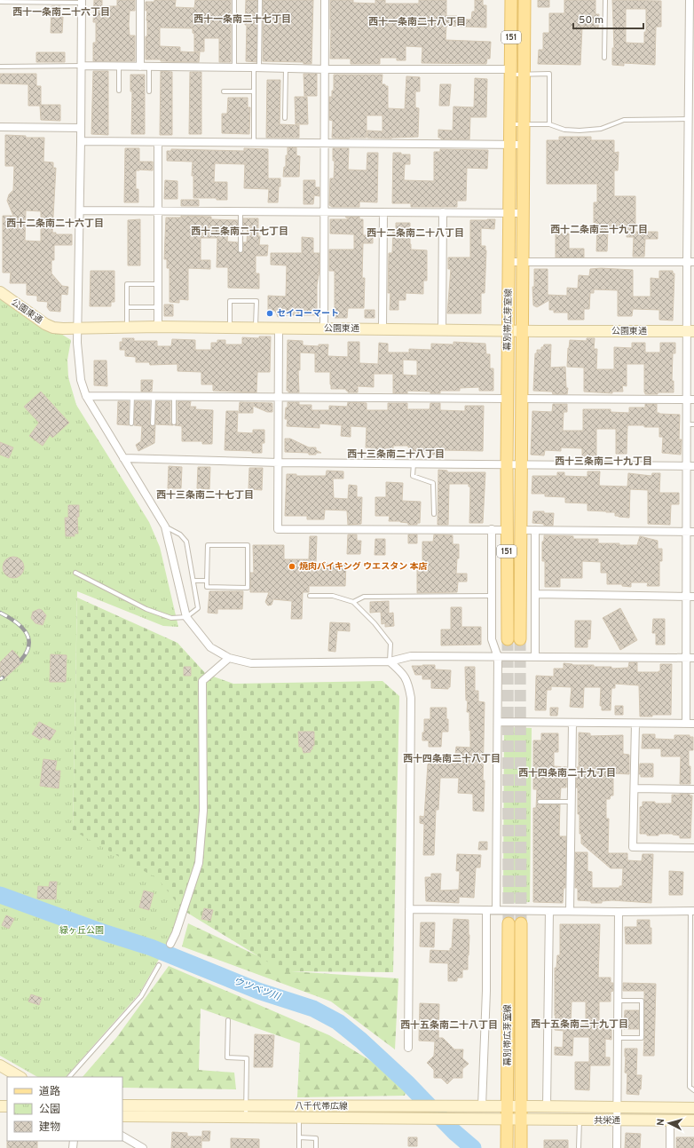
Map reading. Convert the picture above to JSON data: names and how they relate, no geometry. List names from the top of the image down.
{
  "streets": {
    "main road": ["151", "幕別帯広芽室線"],
    "street": ["公園東通", "八千代帯広線", "共栄通"]
  },
  "crossings": [
    ["公園東通", "幕別帯広芽室線"],
    ["幕別帯広芽室線", "八千代帯広線"],
    ["幕別帯広芽室線", "共栄通"],
    ["八千代帯広線", "共栄通"]
  ],
  "districts": [
    "西十一条南二十六丁目",
    "西十一条南二十七丁目",
    "西十一条南二十八丁目",
    "西十二条南二十六丁目",
    "西十二条南二十九丁目",
    "西十二条南二十七丁目",
    "西十二条南二十八丁目",
    "西十三条南二十八丁目",
    "西十三条南二十九丁目",
    "西十三条南二十七丁目",
    "西十四条南二十八丁目",
    "西十四条南二十九丁目",
    "西十五条南二十九丁目",
    "西十五条南二十八丁目"
  ],
  "water": ["ウツベツ川"],
  "parks": ["緑ヶ丘公園"],
  "places": ["セイコーマート", "焼肉バイキング ウエスタン 本店"],
  "legend": ["道路", "公園", "建物"],
  "scale_bar": "50 m",
  "north": "left"
}
